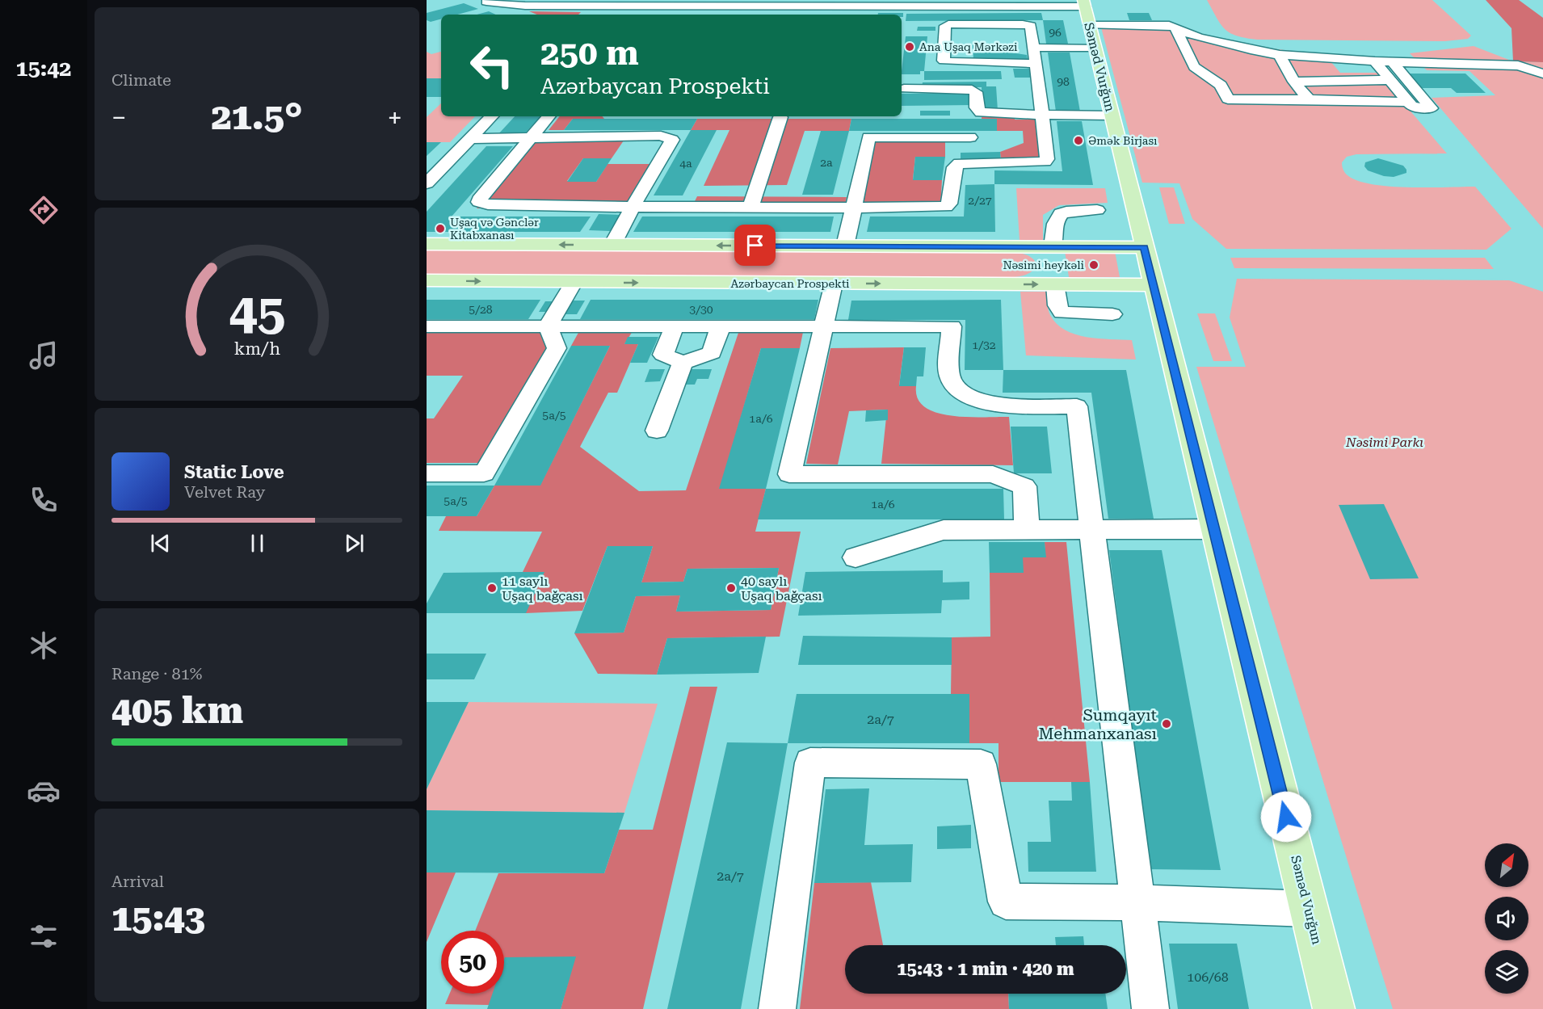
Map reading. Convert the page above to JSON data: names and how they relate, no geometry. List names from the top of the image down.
{
  "streets": {
    "main road": ["Səməd Vurğun", "Azərbaycan Prospekti"]
  },
  "crossings": [
    ["Səməd Vurğun", "Azərbaycan Prospekti"]
  ],
  "parks": ["Nəsimi Parkı"],
  "places": [
    "Ana Uşaq Mərkəzi",
    "Əmək Birjası",
    "Uşaq və Gənclər Kitabxanası",
    "Nəsimi heykəli",
    "11 saylı Uşaq bağçası",
    "40 saylı Uşaq bağçası",
    "Sumqayıt Mehmanxanası"
  ],
  "house_numbers": [
    "96",
    "98",
    "2a",
    "4a",
    "2/27",
    "5/28",
    "3/30",
    "1/32",
    "5a/5",
    "1a/6",
    "5a/5",
    "1a/6",
    "2a/7",
    "2a/7",
    "106/68"
  ],
  "north": "top right",
  "page": {
    "tabs": "15:42",
    "tile": [
      "Climate",
      ["Range · 81%", "405 km"],
      ["Arrival", "15:43"]
    ],
    "turn": ["250 m", "Azərbaycan Prospekti"],
    "heat": ["−", "21.5°", "+"],
    "song": ["Static Love", "Velvet Ray"],
    "limit": "50",
    "trip": "15:43 · 1 min · 420 m",
    "gauge": ["45", "km/h"]
  }
}
